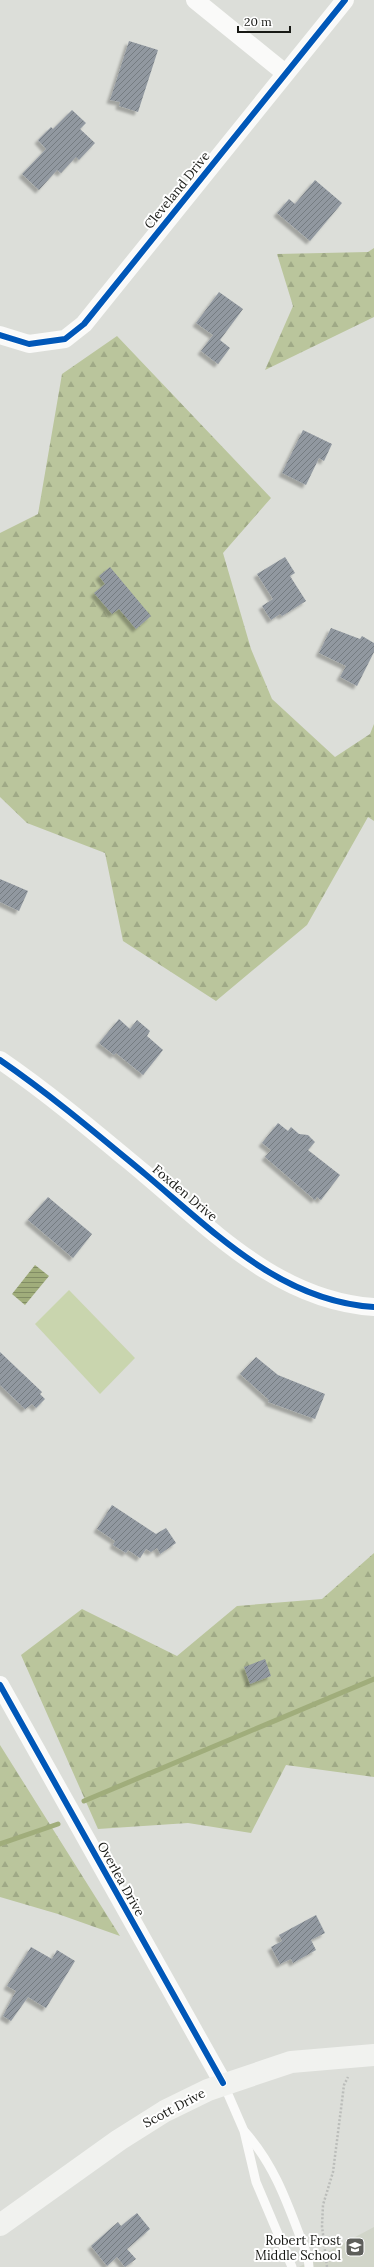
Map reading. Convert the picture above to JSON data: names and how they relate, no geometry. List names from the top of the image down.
{
  "streets": {
    "street": [
      "Cleveland Drive",
      "Foxden Drive",
      "Overlea Drive",
      "Scott Drive"
    ]
  },
  "crossings": [
    ["Overlea Drive", "Scott Drive"]
  ],
  "places": {
    "school or university": ["Robert Frost Middle School"]
  },
  "scale_bar": "20 m"
}
